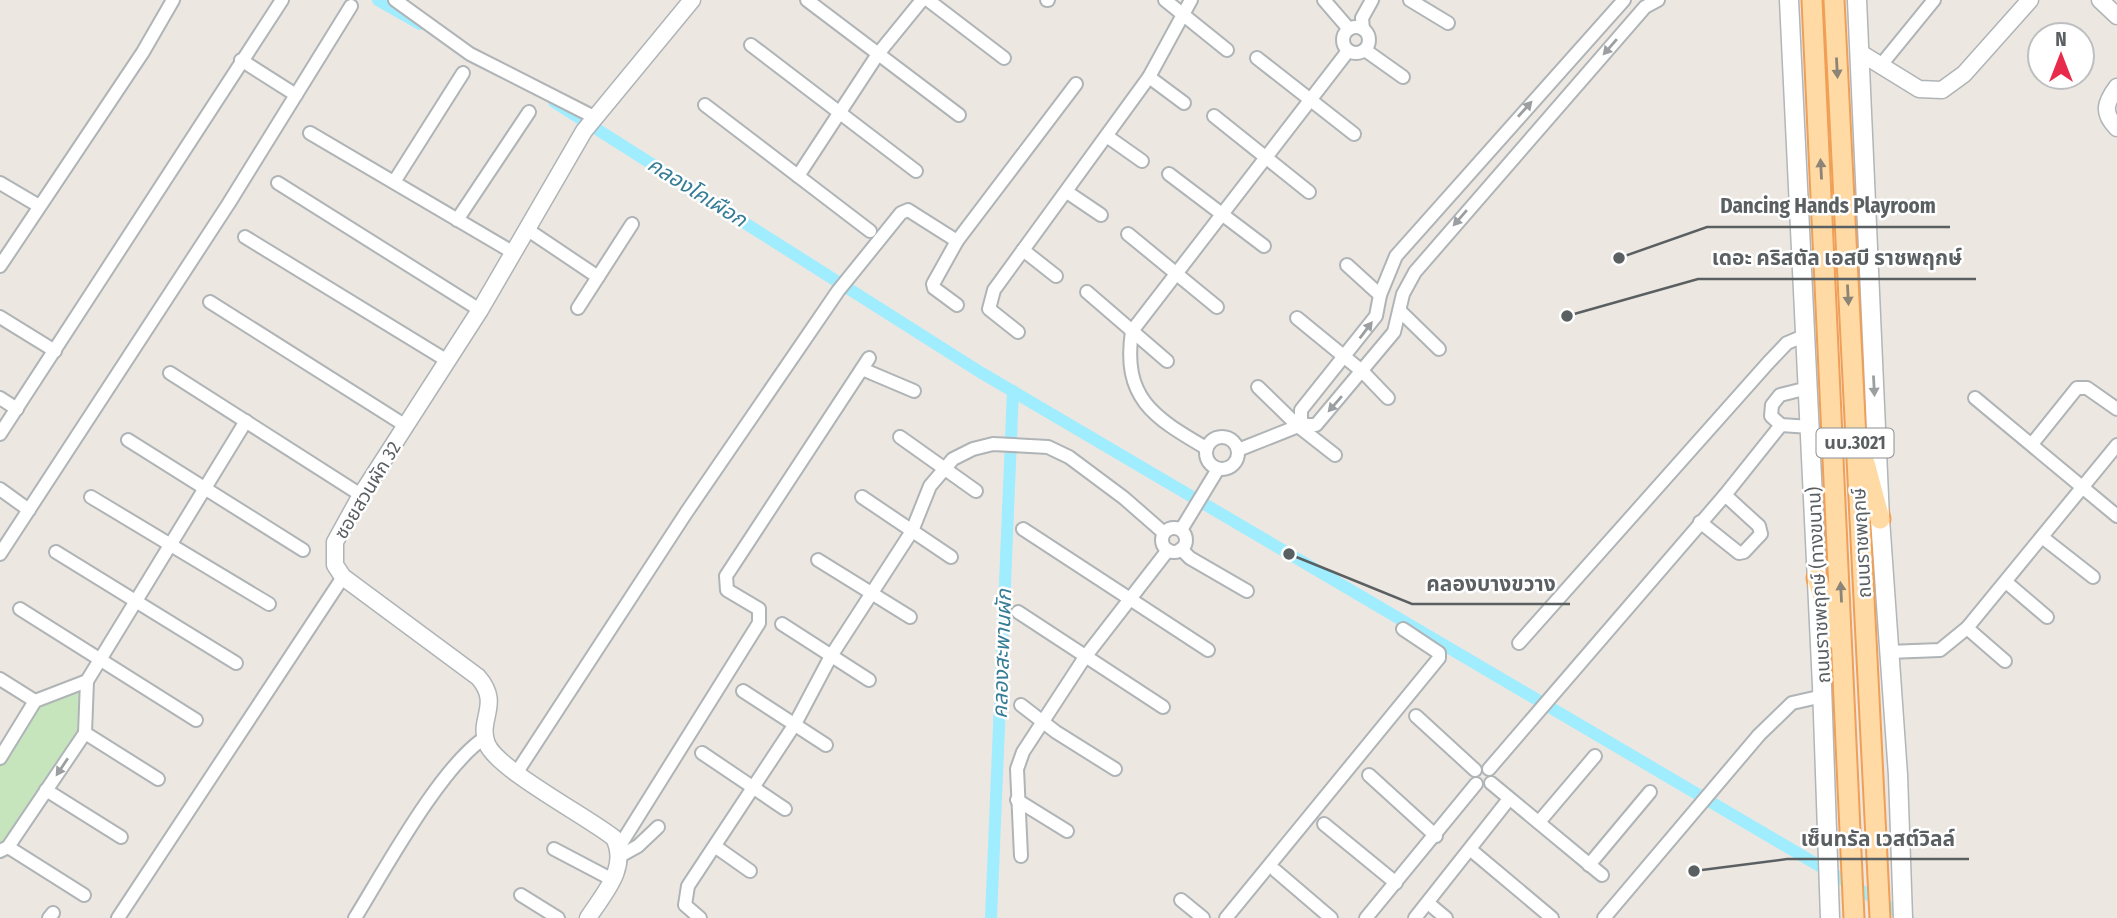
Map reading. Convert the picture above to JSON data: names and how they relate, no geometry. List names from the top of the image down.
{
  "streets": {
    "main road": ["นบ.3021", "ถนนราชพฤกษ์", "ถนนราชพฤกษ์ (ทางขนาน)"],
    "street": ["ซอยสวนผัก 32"]
  },
  "water": ["คลองโคเผือก", "คลองสะพานผัก"],
  "places": [
    "Dancing Hands Playroom",
    "เดอะ คริสตัล เอสบี ราชพฤกษ์",
    "คลองบางขวาง",
    "เซ็นทรัล เวสต์วิลล์"
  ],
  "north": "top"
}
